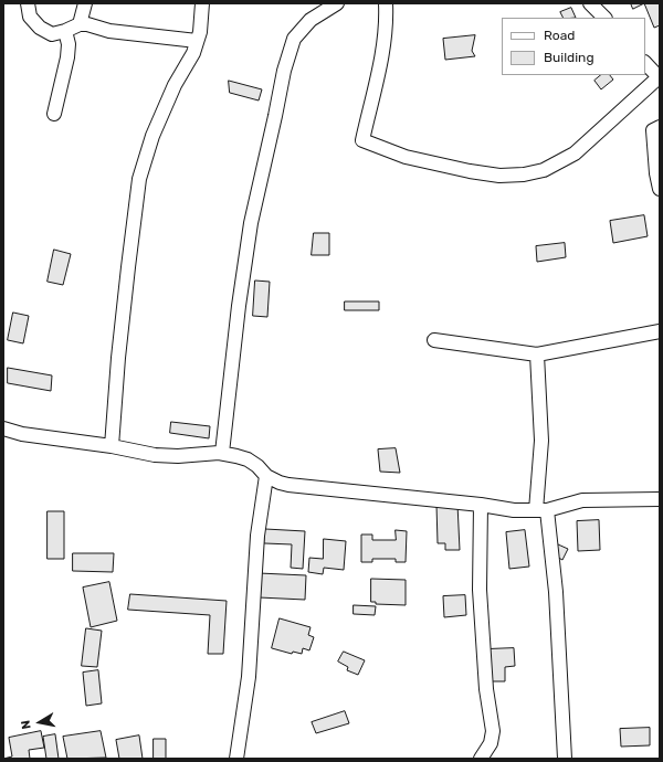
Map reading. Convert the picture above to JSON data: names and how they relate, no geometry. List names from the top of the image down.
{
  "legend": ["Road", "Building"],
  "north": "left"
}
